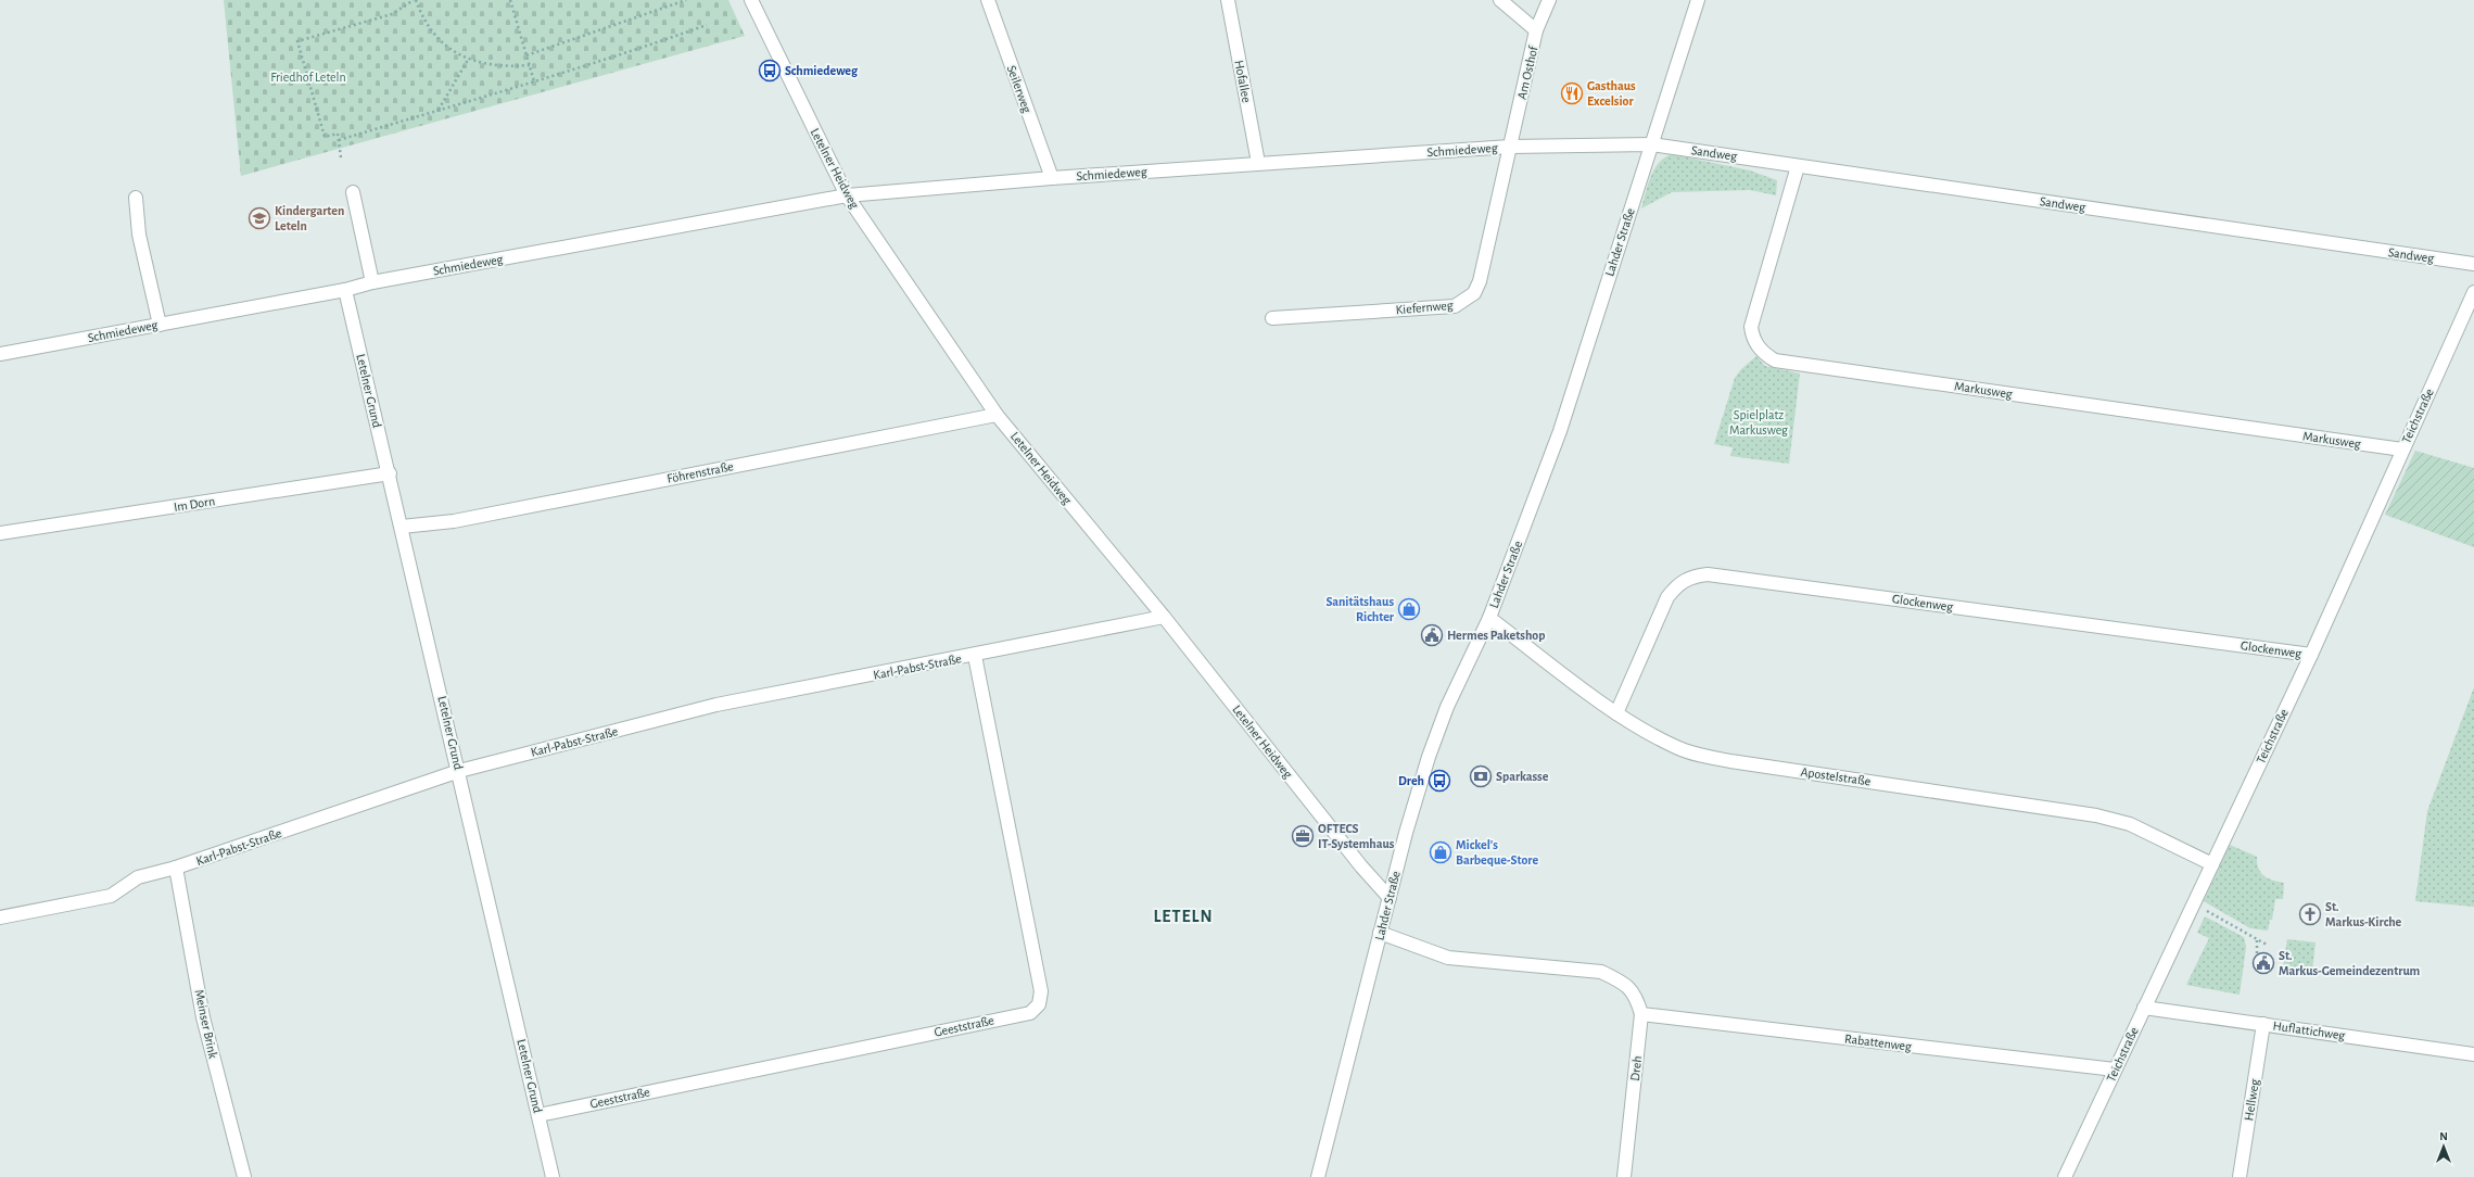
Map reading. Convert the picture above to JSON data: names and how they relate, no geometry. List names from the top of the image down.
{
  "streets": {
    "street": [
      "Am Osthof",
      "Hofallee",
      "Seilerweg",
      "Schmiedeweg",
      "Sandweg",
      "Letelner Heidweg",
      "Lahder Straße",
      "Kiefernweg",
      "Markusweg",
      "Letelner Grund",
      "Teichstraße",
      "Föhrenstraße",
      "Im Dorn",
      "Glockenweg",
      "Karl-Pabst-Straße",
      "Apostelstraße",
      "Meinser Brink",
      "Geeststraße",
      "Huflattichweg",
      "Rabattenweg",
      "Dreh",
      "Hellweg"
    ]
  },
  "crossings": [
    ["Am Osthof", "Schmiedeweg"],
    ["Am Osthof", "Kiefernweg"],
    ["Hofallee", "Schmiedeweg"],
    ["Seilerweg", "Schmiedeweg"],
    ["Schmiedeweg", "Sandweg"],
    ["Schmiedeweg", "Letelner Heidweg"],
    ["Schmiedeweg", "Lahder Straße"],
    ["Schmiedeweg", "Kiefernweg"],
    ["Schmiedeweg", "Letelner Grund"],
    ["Sandweg", "Lahder Straße"],
    ["Sandweg", "Markusweg"],
    ["Letelner Heidweg", "Lahder Straße"],
    ["Letelner Heidweg", "Föhrenstraße"],
    ["Letelner Heidweg", "Karl-Pabst-Straße"],
    ["Lahder Straße", "Apostelstraße"],
    ["Lahder Straße", "Dreh"],
    ["Markusweg", "Teichstraße"],
    ["Letelner Grund", "Föhrenstraße"],
    ["Letelner Grund", "Im Dorn"],
    ["Letelner Grund", "Karl-Pabst-Straße"],
    ["Letelner Grund", "Geeststraße"],
    ["Teichstraße", "Glockenweg"],
    ["Teichstraße", "Apostelstraße"],
    ["Teichstraße", "Huflattichweg"],
    ["Teichstraße", "Rabattenweg"],
    ["Glockenweg", "Apostelstraße"],
    ["Karl-Pabst-Straße", "Meinser Brink"],
    ["Karl-Pabst-Straße", "Geeststraße"],
    ["Huflattichweg", "Hellweg"],
    ["Rabattenweg", "Dreh"]
  ],
  "districts": ["LETELN"],
  "parks": ["Friedhof Leteln", "Spielplatz Markusweg"],
  "places": {
    "bus stop": ["Schmiedeweg", "Dreh"],
    "restaurant": ["Gasthaus Excelsior"],
    "school or university": ["Kindergarten Leteln"],
    "shop": ["Sanitätshaus Richter", "Mickel's Barbeque-Store"],
    "public building": ["Hermes Paketshop", "St. Markus-Gemeindezentrum"],
    "bank": ["Sparkasse"],
    "office": ["OFTECS IT-Systemhaus"],
    "church": ["St. Markus-Kirche"]
  },
  "north": "top"
}
